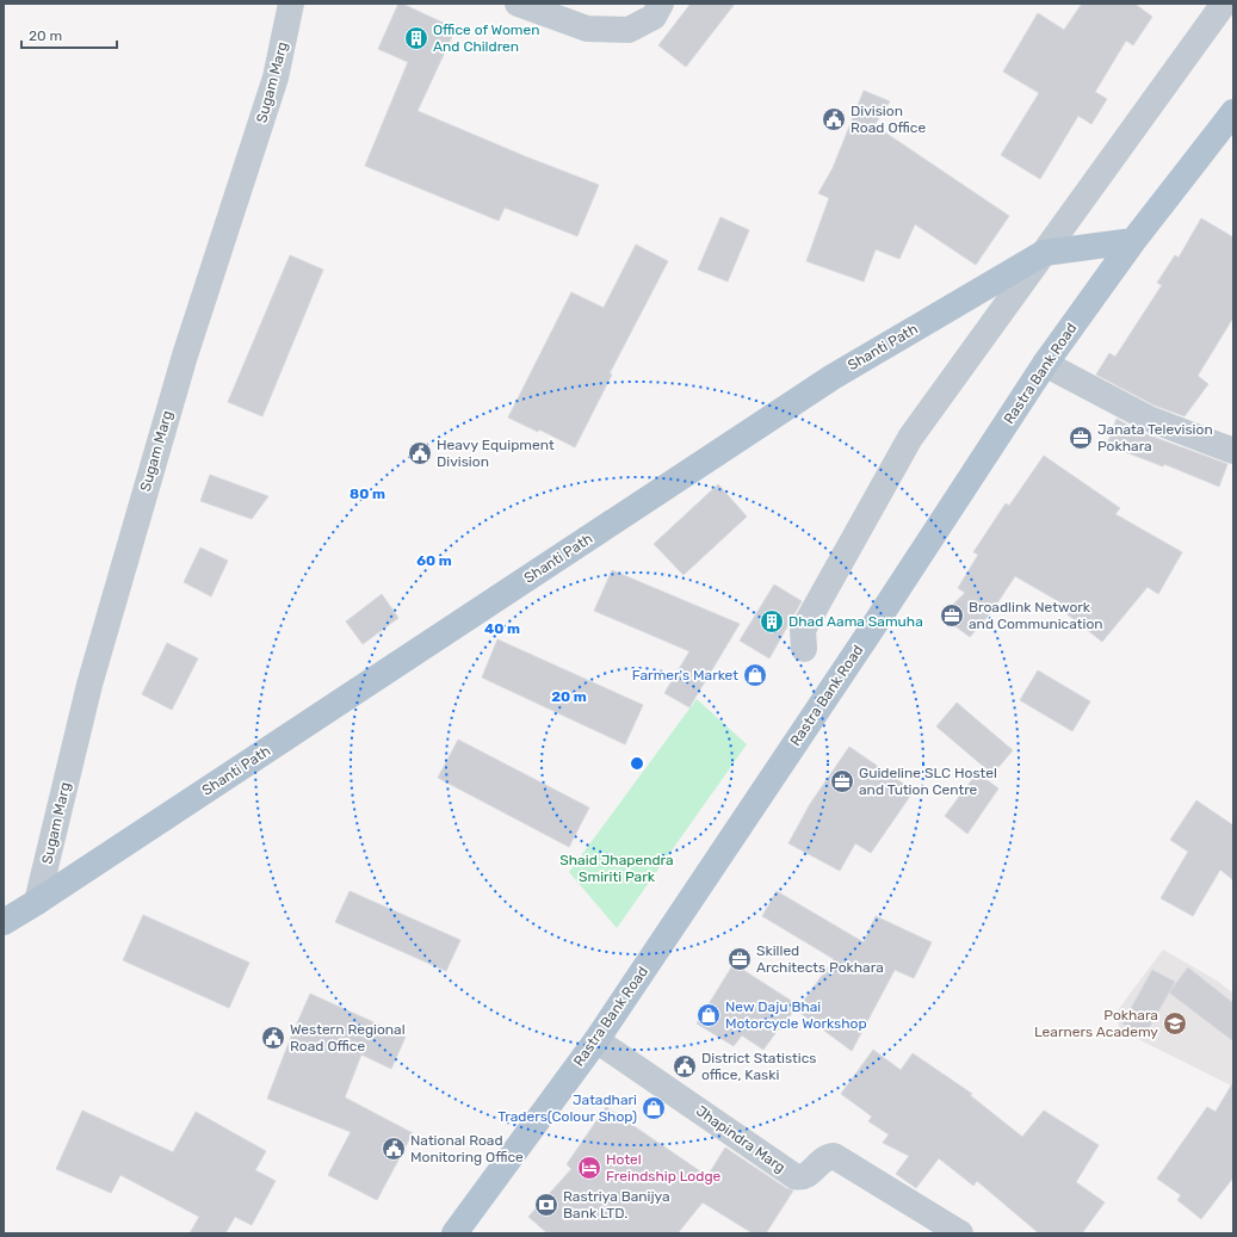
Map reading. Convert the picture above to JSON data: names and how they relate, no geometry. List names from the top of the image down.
{
  "streets": {
    "main road": ["Shanti Path", "Rastra Bank Road"],
    "street": ["Sugam Marg", "Jhapindra Marg"]
  },
  "crossings": [
    ["Sugam Marg", "Shanti Path"],
    ["Shanti Path", "Rastra Bank Road"],
    ["Rastra Bank Road", "Jhapindra Marg"]
  ],
  "parks": ["Shaid Jhapendra Smiriti Park"],
  "places": {
    "building": ["Office of Women And Children", "Dhad Aama Samuha"],
    "public building": [
      "Division Road Office",
      "Heavy Equipment Division",
      "Western Regional Road Office",
      "District Statistics office, Kaski",
      "National Road Monitoring Office"
    ],
    "office": [
      "Janata Television Pokhara",
      "Broadlink Network and Communication",
      "Guideline SLC Hostel and Tution Centre",
      "Skilled Architects Pokhara"
    ],
    "shop": ["Farmer's Market", "New Daju Bhai Motorcycle Workshop", "Jatadhari Traders(Colour Shop)"],
    "school or university": ["Pokhara Learners Academy"],
    "hotel": ["Hotel Freindship Lodge"],
    "bank": ["Rastriya Banijya Bank LTD."]
  },
  "scale_bar": "20 m",
  "rings": [
    "80 m",
    "60 m",
    "40 m",
    "20 m"
  ]
}
